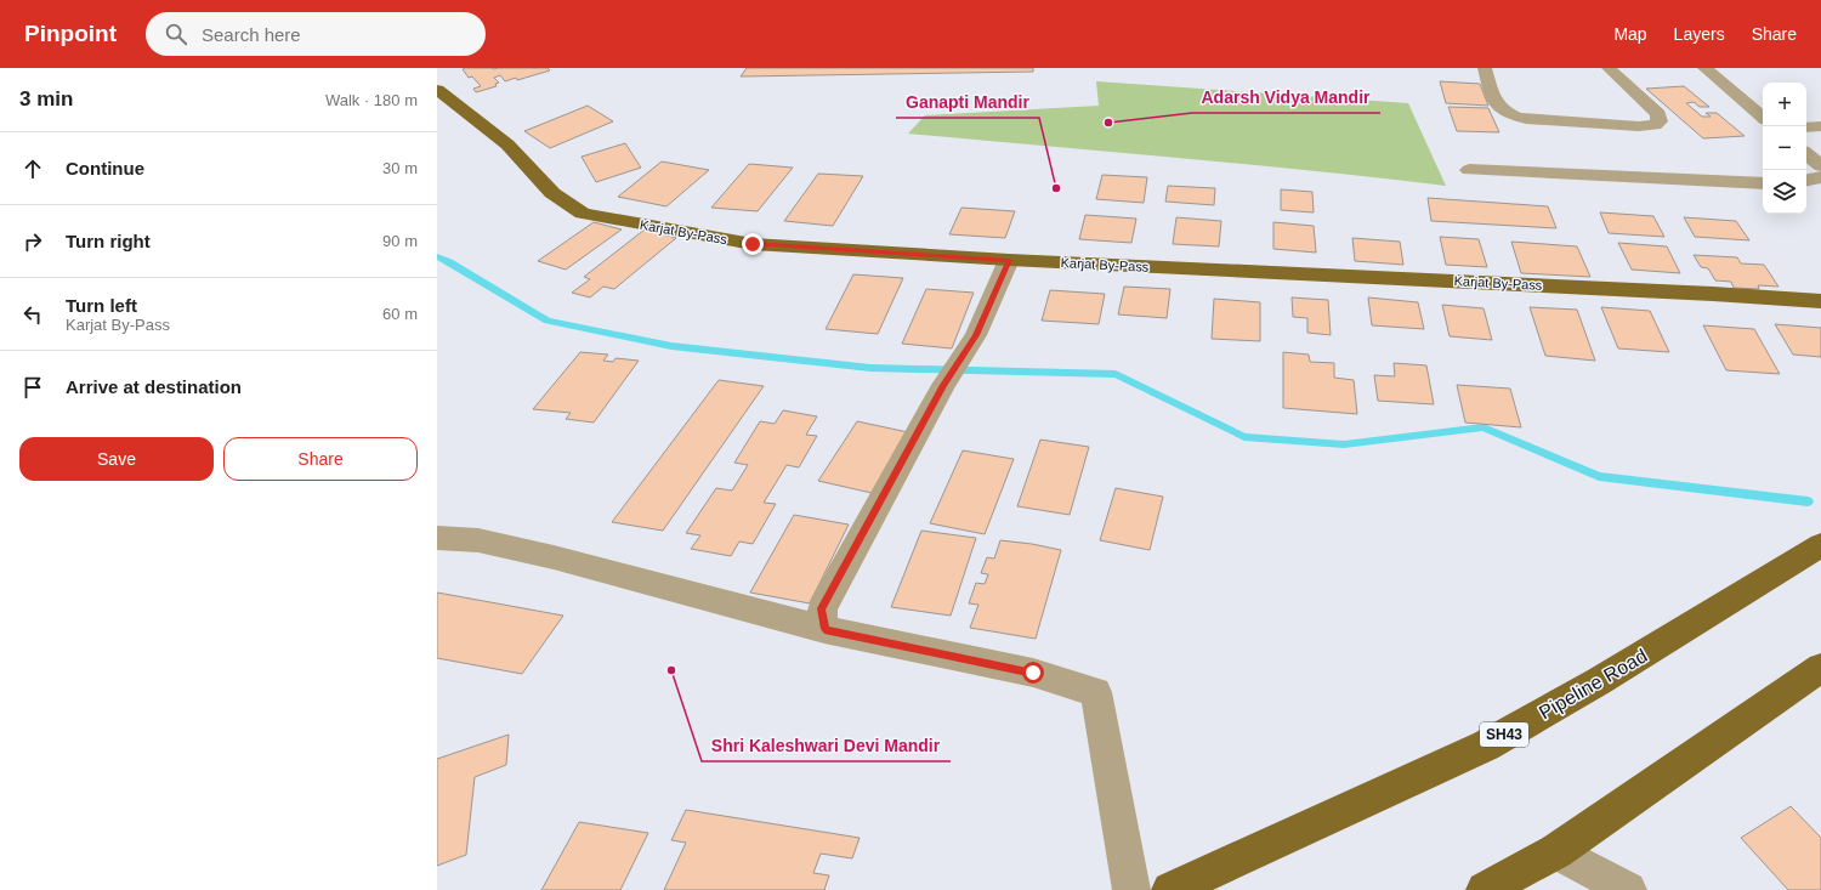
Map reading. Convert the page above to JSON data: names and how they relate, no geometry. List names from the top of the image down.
{
  "streets": {
    "main road": ["Karjat By-Pass", "Pipeline Road", "SH43"]
  },
  "places": ["Adarsh Vidya Mandir", "Ganapti Mandir", "Shri Kaleshwari Devi Mandir"],
  "page": {
    "header": "Pinpoint",
    "search": "Search here",
    "nav": ["Map", "Layers", "Share"],
    "heading": ["3 min", "Walk · 180 m"],
    "map_buttons": ["+", "−"],
    "list": [
      ["Continue", "30 m"],
      ["Turn right", "90 m"],
      ["Turn left", "Karjat By-Pass", "60 m"],
      "Arrive at destination"
    ],
    "buttons": ["Save", "Share"]
  }
}
